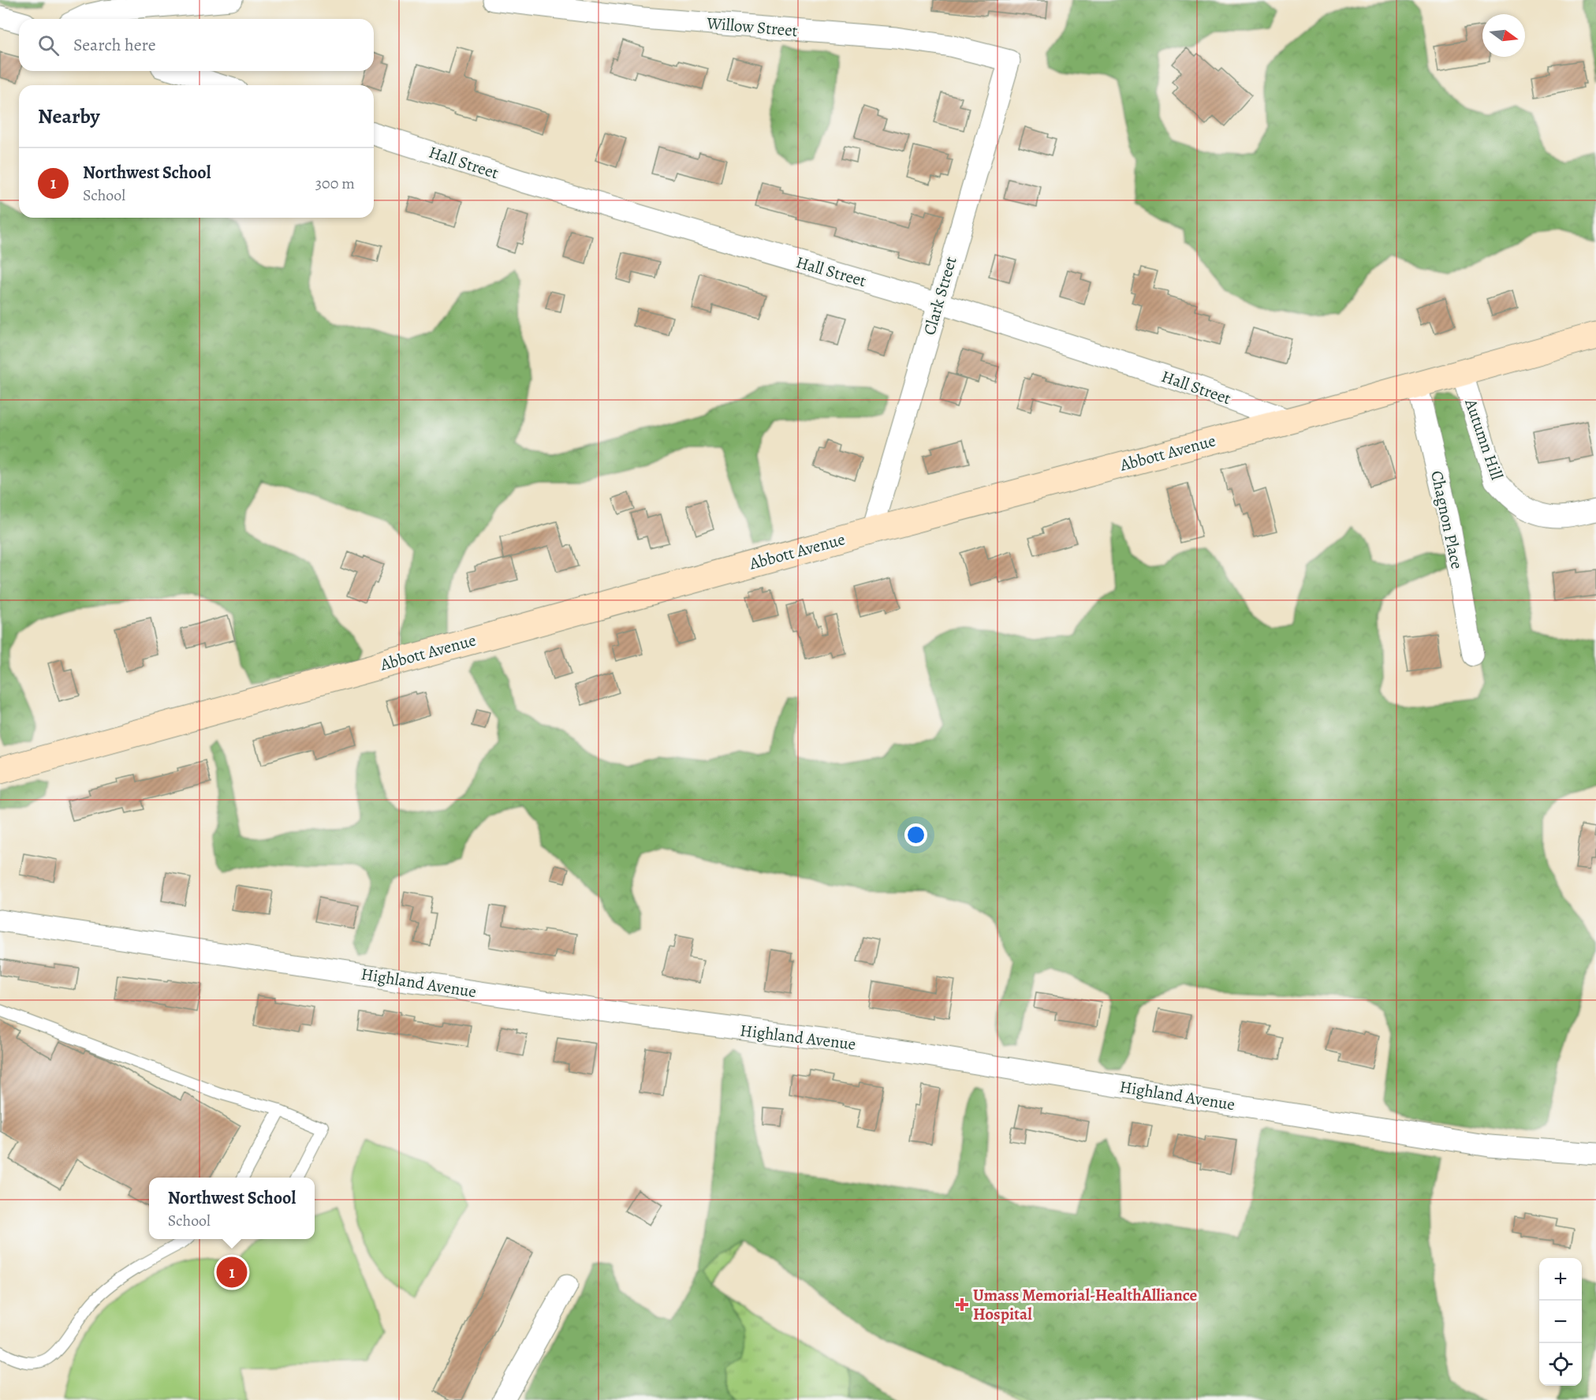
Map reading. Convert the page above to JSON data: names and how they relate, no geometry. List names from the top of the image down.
{
  "streets": {
    "street": [
      "Willow Street",
      "Hall Street",
      "Clark Street",
      "Autumn Hill",
      "Abbott Avenue",
      "Chagnon Place",
      "Highland Avenue"
    ]
  },
  "crossings": [
    ["Willow Street", "Clark Street"],
    ["Hall Street", "Clark Street"],
    ["Hall Street", "Abbott Avenue"],
    ["Clark Street", "Abbott Avenue"],
    ["Autumn Hill", "Abbott Avenue"],
    ["Abbott Avenue", "Chagnon Place"]
  ],
  "places": {
    "health": ["Umass Memorial-HealthAlliance Hospital"]
  },
  "north": "right",
  "page": {
    "search": "Search here",
    "heading": "Nearby",
    "list": [
      {
        "mark": "1",
        "name": "Northwest School",
        "note": "School",
        "value": "300 m"
      }
    ],
    "popup": ["Northwest School", "School"],
    "pins": "1",
    "map_buttons": ["+", "−"]
  }
}
